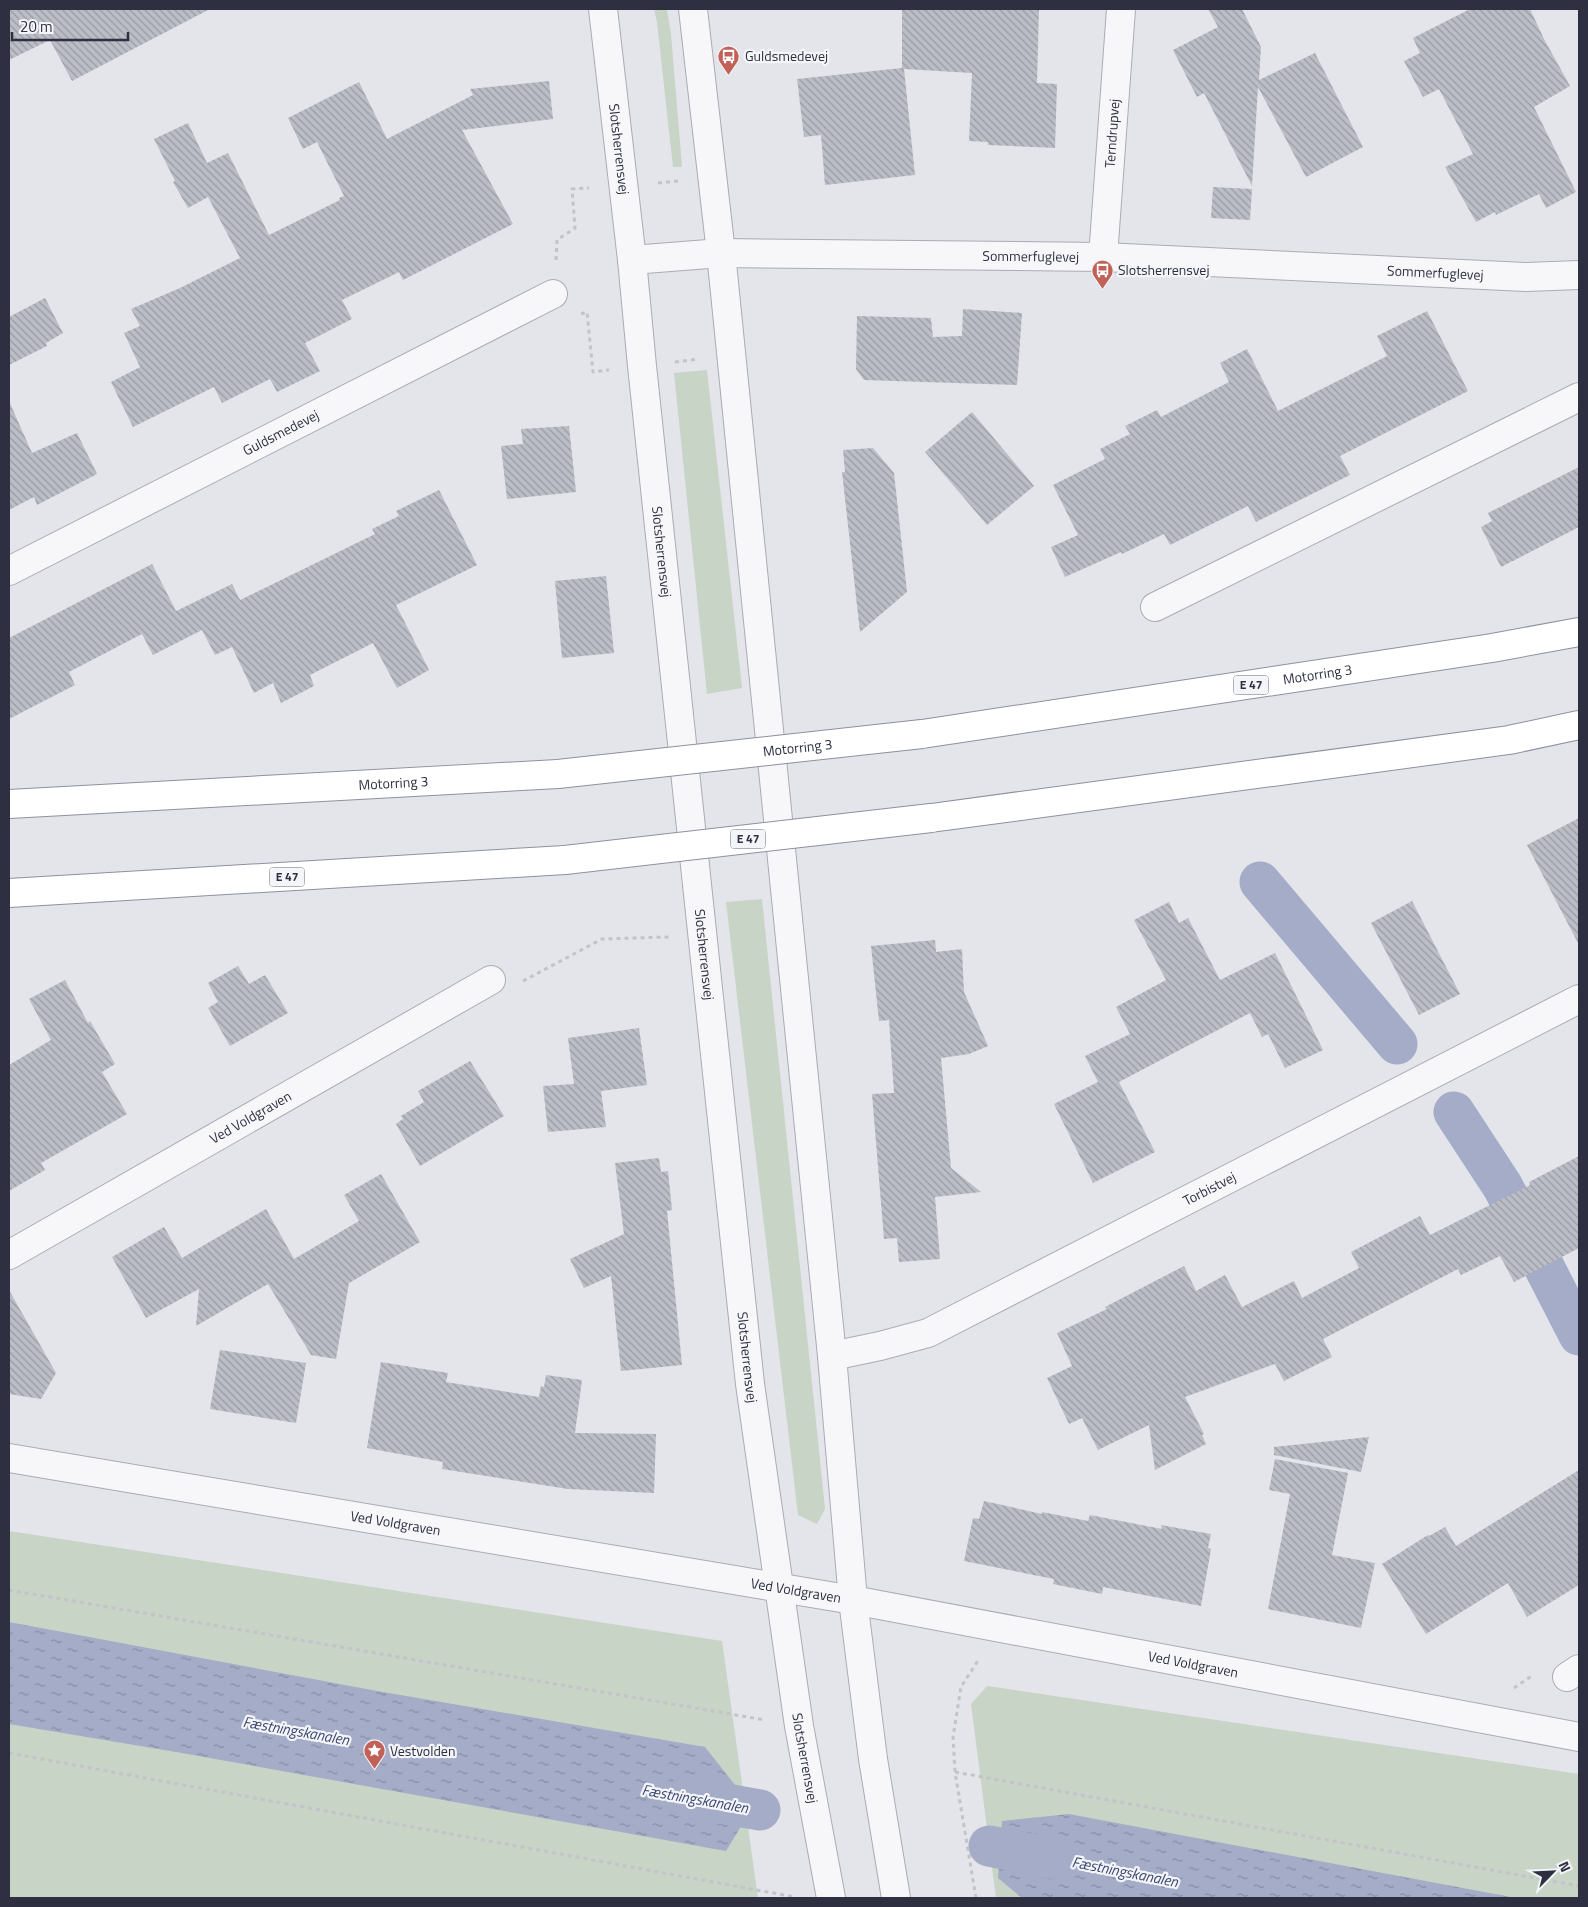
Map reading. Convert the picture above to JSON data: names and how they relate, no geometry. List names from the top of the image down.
{
  "streets": {
    "highway": ["Motorring 3", "E 47"],
    "street": [
      "Terndrupvej",
      "Slotsherrensvej",
      "Sommerfuglevej",
      "Guldsmedevej",
      "Ved Voldgraven",
      "Torbistvej"
    ]
  },
  "crossings": [
    ["Terndrupvej", "Sommerfuglevej"],
    ["Slotsherrensvej", "Sommerfuglevej"],
    ["Slotsherrensvej", "Ved Voldgraven"]
  ],
  "water": ["Fæstningskanalen"],
  "places": {
    "bus stop": ["Guldsmedevej", "Slotsherrensvej"],
    "place": ["Vestvolden"]
  },
  "scale_bar": "20 m",
  "north": "top right"
}
